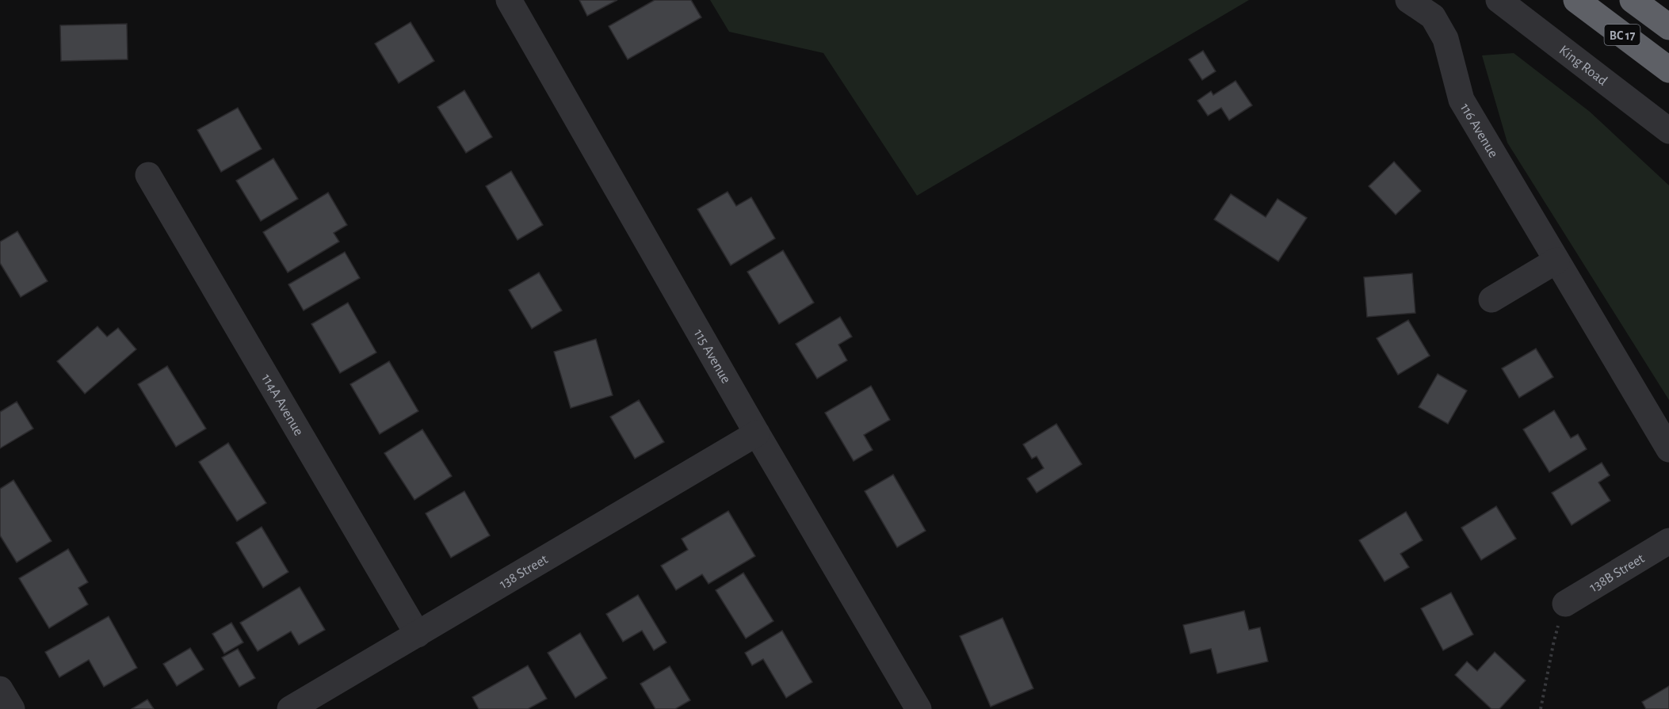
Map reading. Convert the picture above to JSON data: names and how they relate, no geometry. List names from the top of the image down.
{
  "streets": {
    "highway": ["BC 17"],
    "street": [
      "King Road",
      "116 Avenue",
      "115 Avenue",
      "114A Avenue",
      "138 Street",
      "138B Street"
    ]
  },
  "crossings": [
    ["115 Avenue", "138 Street"],
    ["114A Avenue", "138 Street"]
  ]
}
